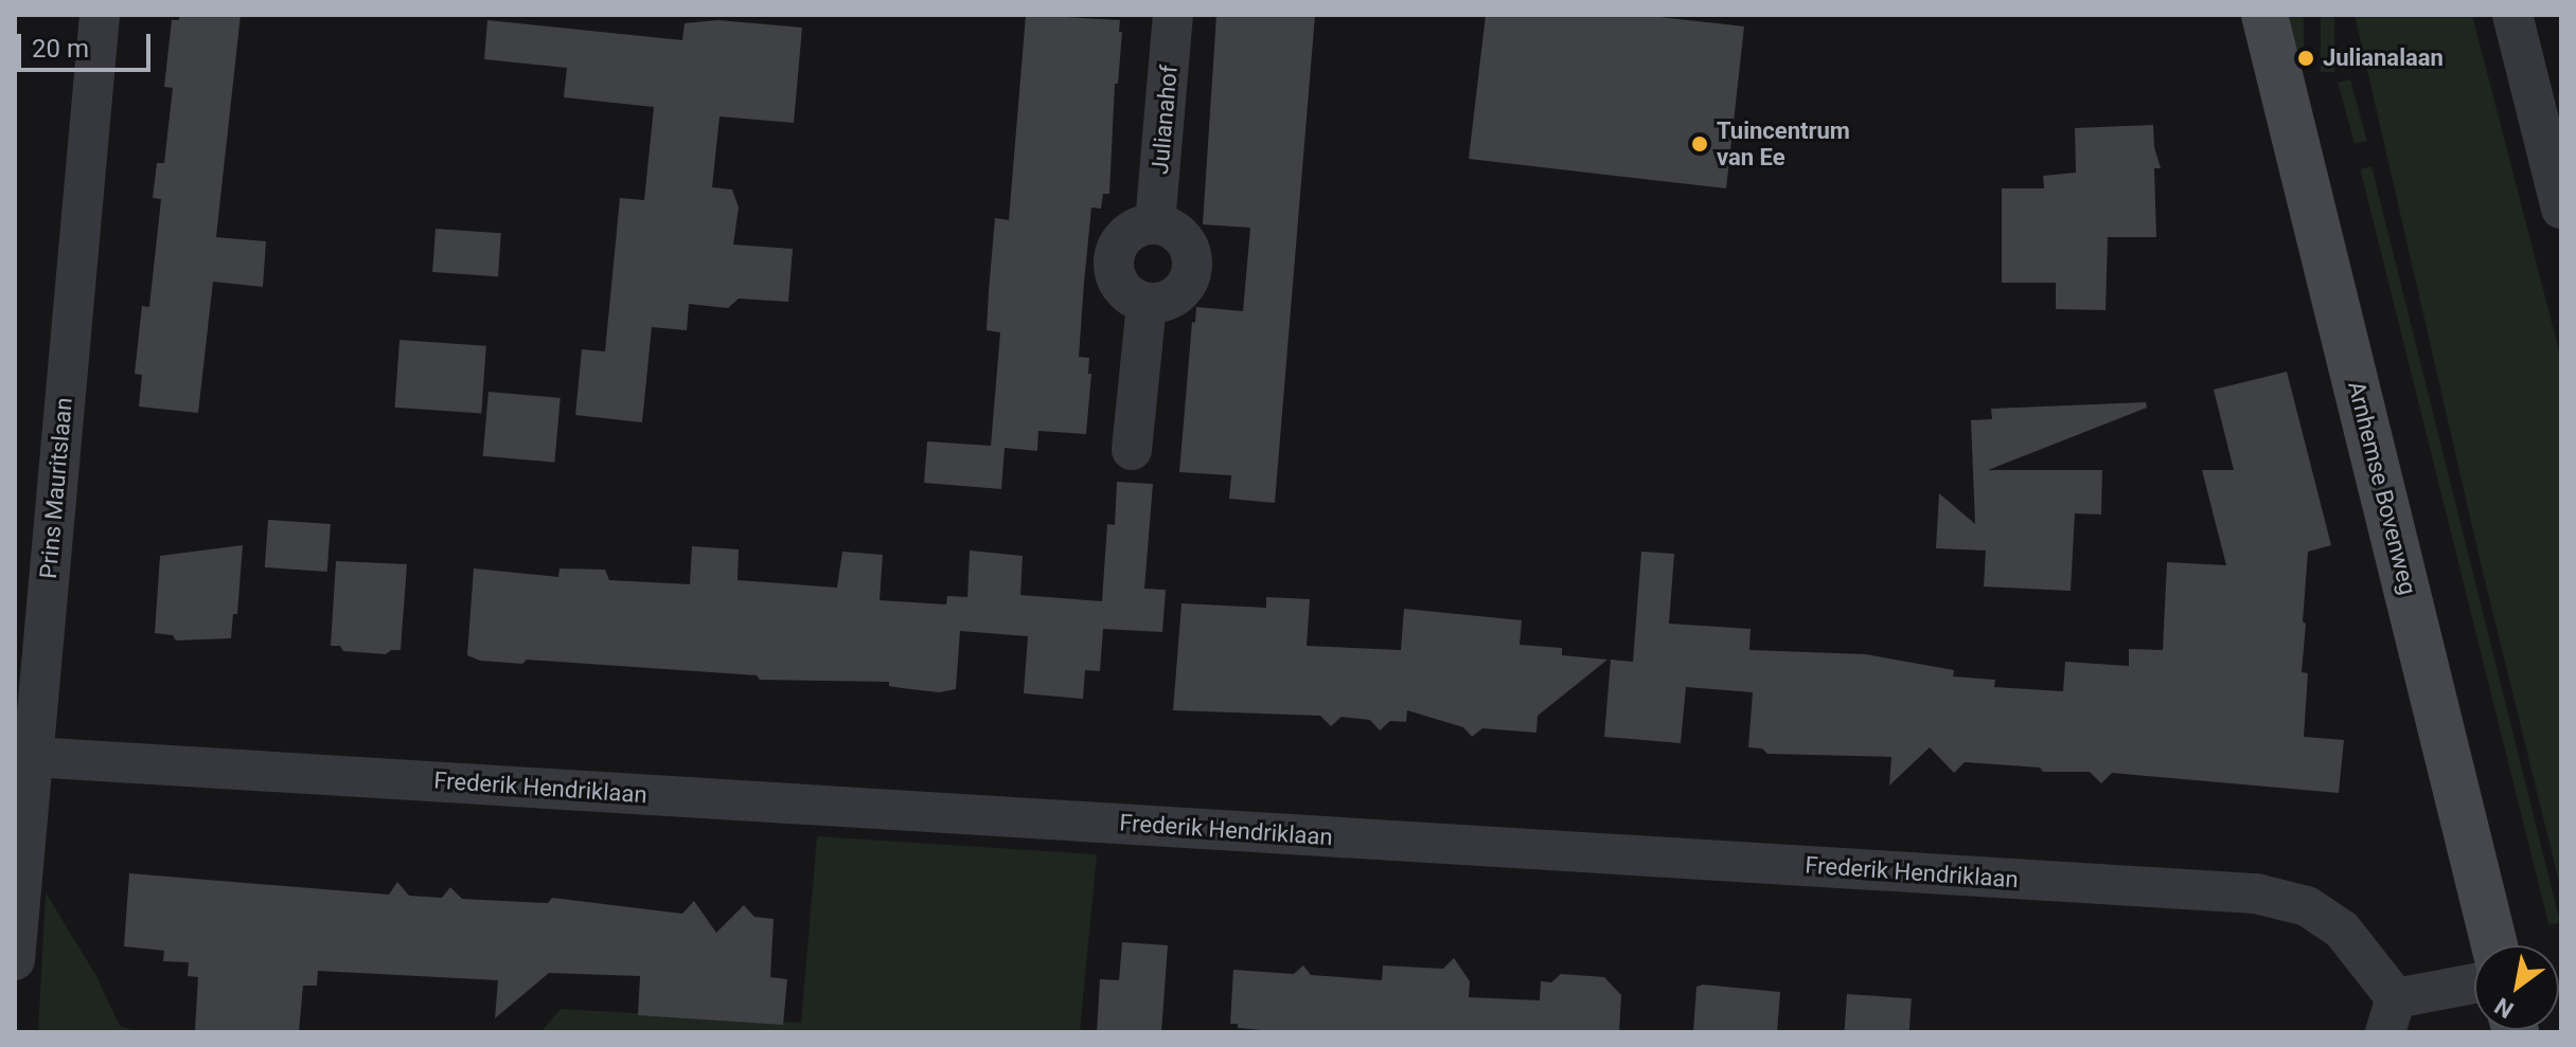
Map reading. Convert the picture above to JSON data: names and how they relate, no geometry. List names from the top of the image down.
{
  "streets": {
    "main road": ["Arnhemse Bovenweg"],
    "street": ["Julianahof", "Prins Mauritslaan", "Frederik Hendriklaan"]
  },
  "crossings": [
    ["Prins Mauritslaan", "Frederik Hendriklaan"]
  ],
  "places": ["Julianalaan", "Tuincentrum van Ee"],
  "scale_bar": "20 m",
  "north": "bottom left"
}
